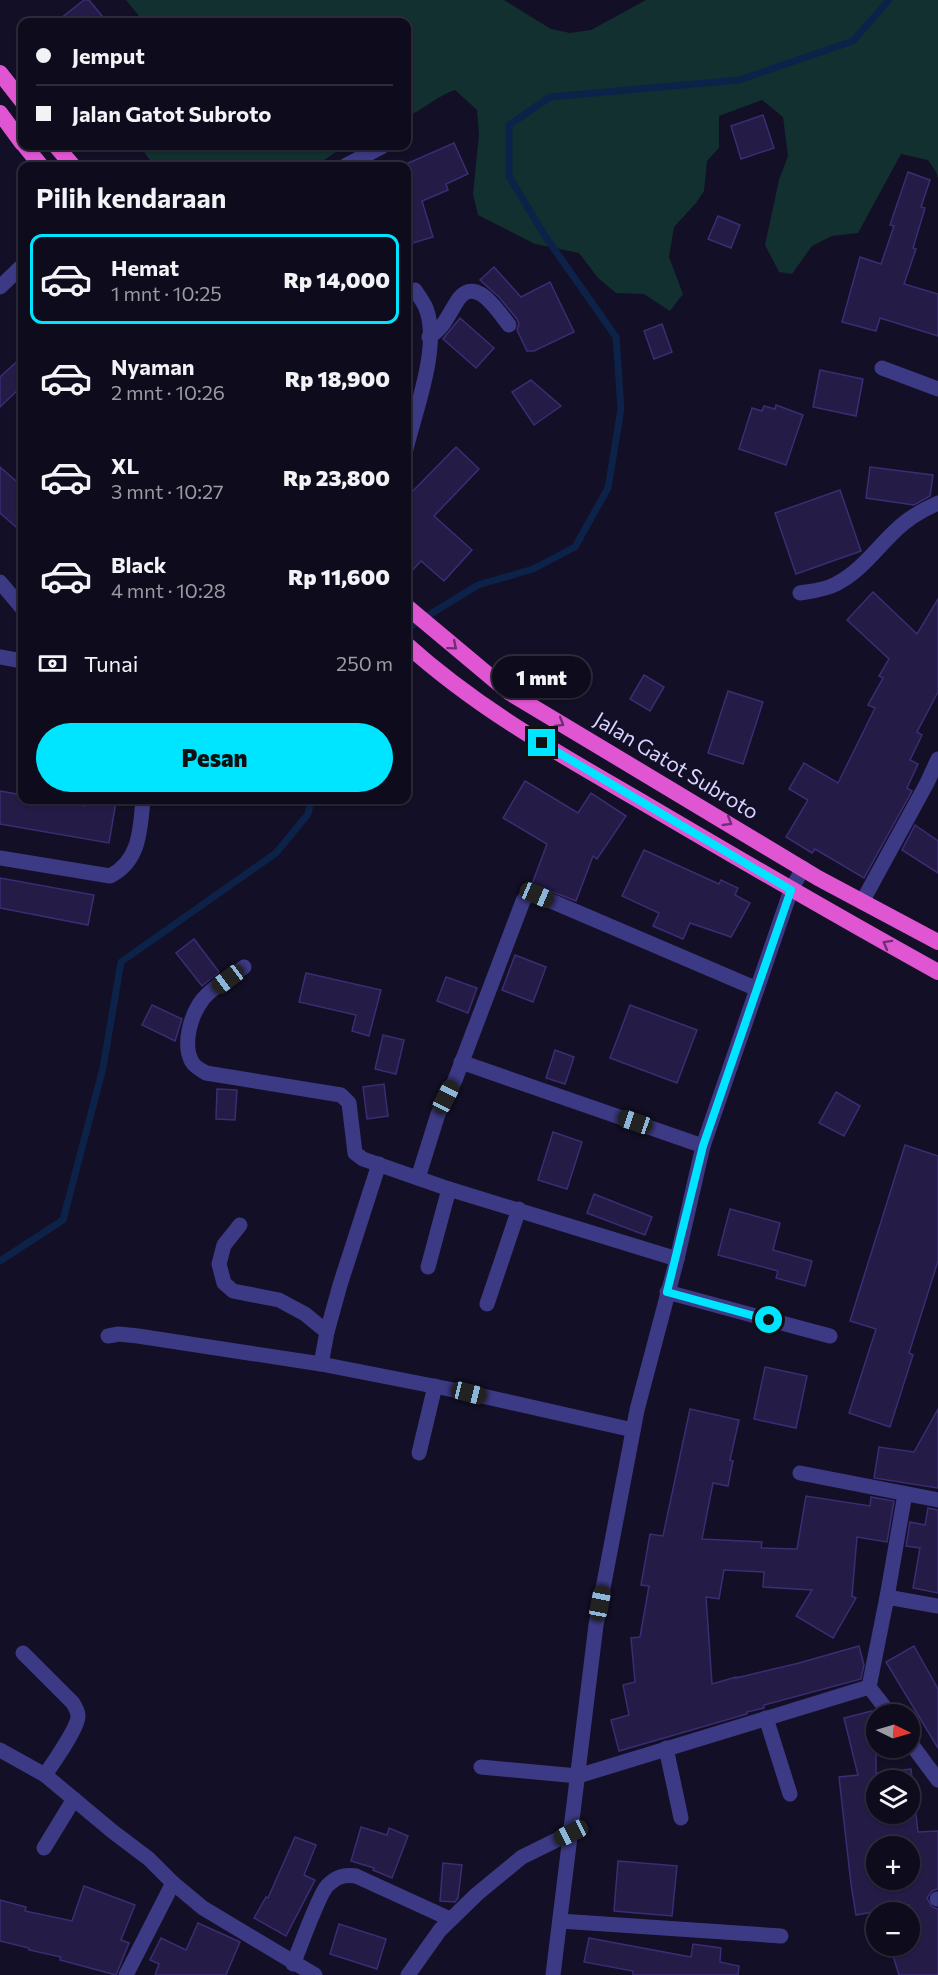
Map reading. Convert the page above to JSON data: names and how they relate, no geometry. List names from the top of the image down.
{
  "streets": {
    "highway": ["Jalan Gatot Subroto"]
  },
  "north": "right",
  "page": {
    "banner": ["Jemput", "Jalan Gatot Subroto"],
    "heading": "Pilih kendaraan",
    "list": [
      {
        "name": "Hemat",
        "note": "1 mnt · 10:25",
        "value": "Rp 14,000"
      },
      {
        "name": "Nyaman",
        "note": "2 mnt · 10:26",
        "value": "Rp 18,900"
      },
      {
        "name": "XL",
        "note": "3 mnt · 10:27",
        "value": "Rp 23,800"
      },
      {
        "name": "Black",
        "note": "4 mnt · 10:28",
        "value": "Rp 11,600"
      }
    ],
    "pay": ["Tunai", "250 m"],
    "bubble": "1 mnt",
    "buttons": "Pesan",
    "map_buttons": ["+", "−"]
  }
}
